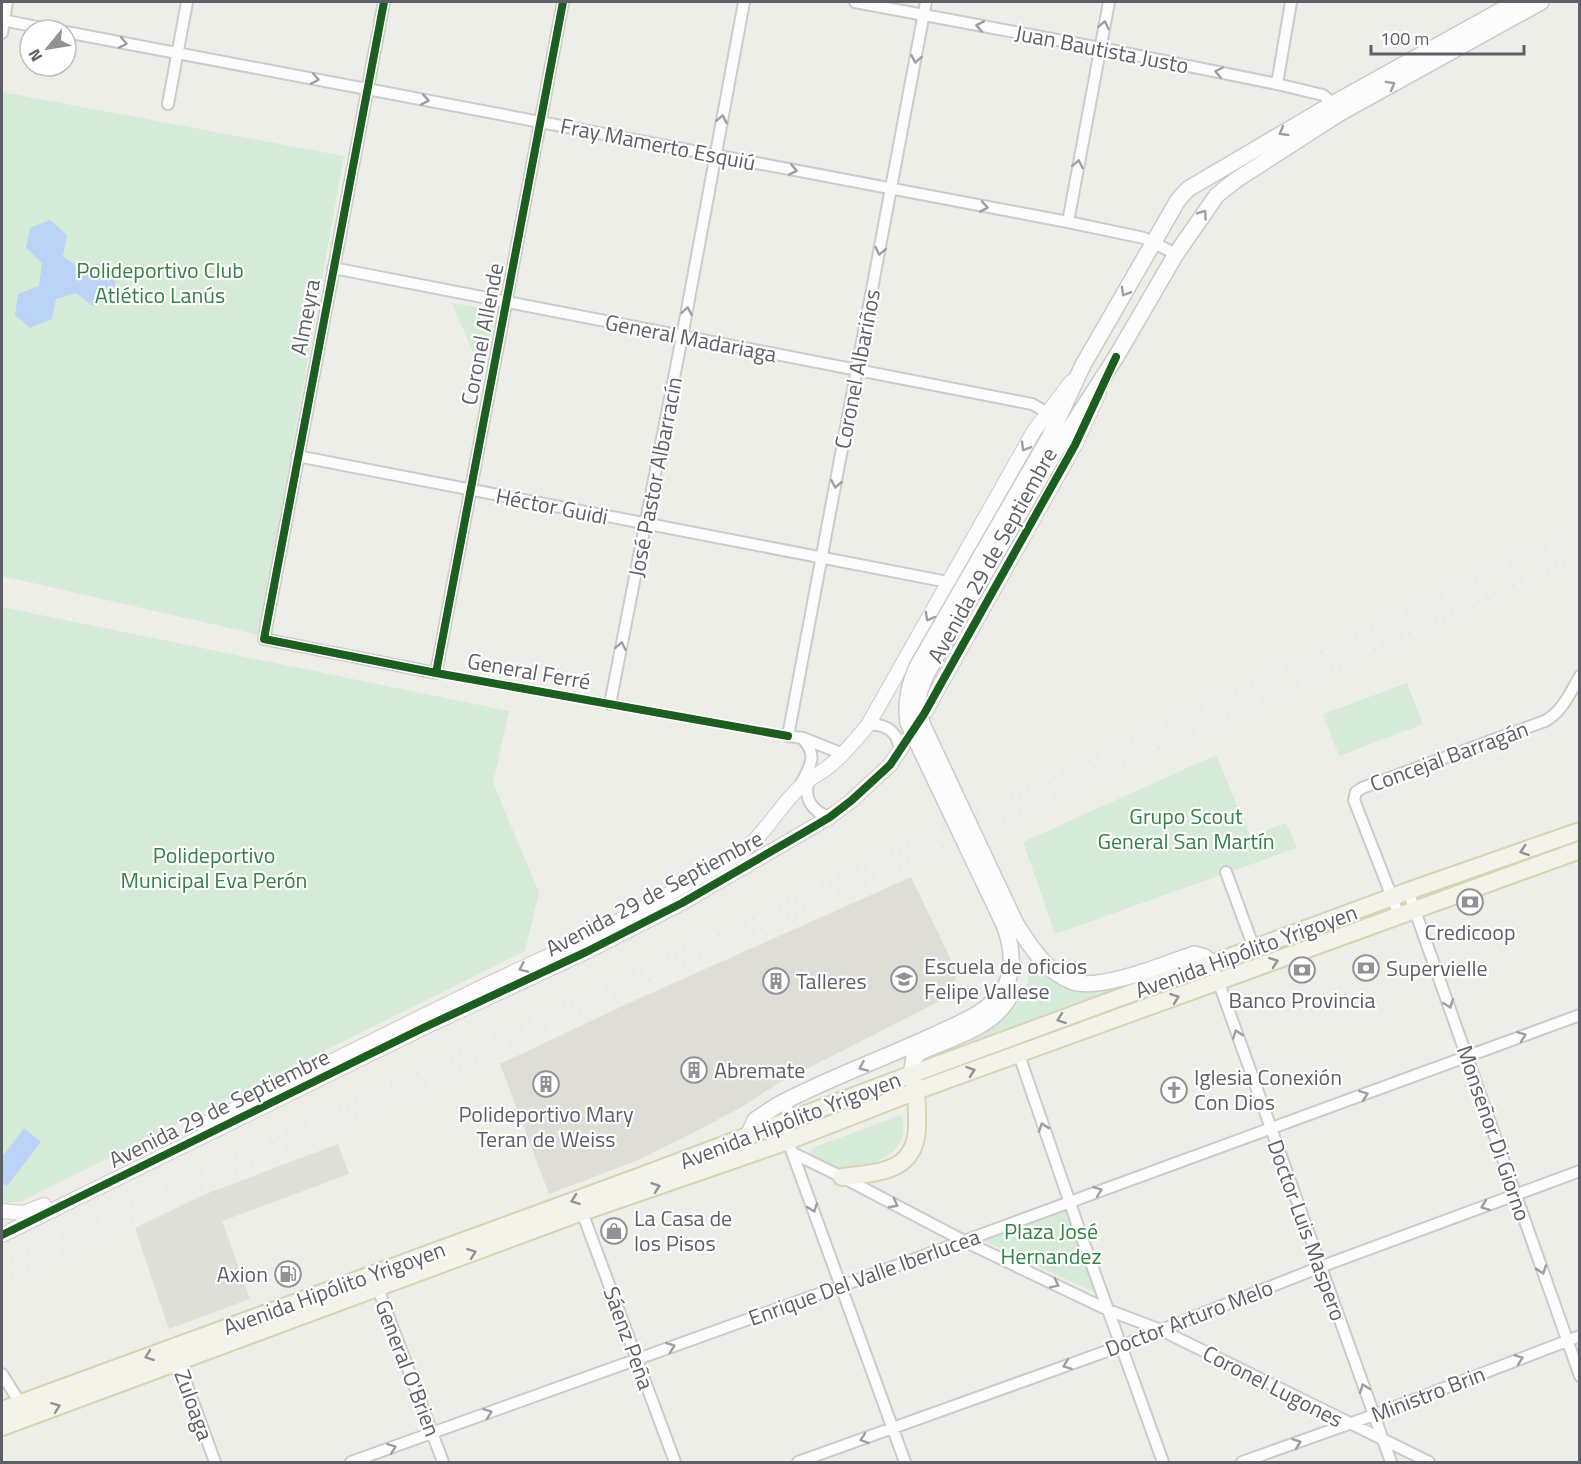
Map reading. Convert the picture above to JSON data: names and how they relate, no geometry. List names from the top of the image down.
{
  "streets": {
    "main road": ["Avenida 29 de Septiembre", "Avenida Hipólito Yrigoyen"],
    "street": [
      "Juan Bautista Justo",
      "Fray Mamerto Esquiú",
      "Almeyra",
      "Coronel Allende",
      "General Madariaga",
      "Coronel Albariños",
      "José Pastor Albarracín",
      "Héctor Guidi",
      "General Ferré",
      "Concejal Barragán",
      "Monseñor Di Giorno",
      "Doctor Luis Maspero",
      "Enrique Del Valle Iberlucea",
      "Doctor Arturo Melo",
      "Sáenz Peña",
      "General O'Brien",
      "Coronel Lugones",
      "Ministro Brin",
      "Zuloaga"
    ]
  },
  "crossings": [
    ["Juan Bautista Justo", "Coronel Albariños"],
    ["Juan Bautista Justo", "Avenida 29 de Septiembre"],
    ["Fray Mamerto Esquiú", "Almeyra"],
    ["Fray Mamerto Esquiú", "Coronel Allende"],
    ["Fray Mamerto Esquiú", "Coronel Albariños"],
    ["Fray Mamerto Esquiú", "José Pastor Albarracín"],
    ["Fray Mamerto Esquiú", "Avenida 29 de Septiembre"],
    ["Almeyra", "General Madariaga"],
    ["Almeyra", "Héctor Guidi"],
    ["Almeyra", "General Ferré"],
    ["Coronel Allende", "General Madariaga"],
    ["Coronel Allende", "Héctor Guidi"],
    ["Coronel Allende", "General Ferré"],
    ["General Madariaga", "Coronel Albariños"],
    ["General Madariaga", "José Pastor Albarracín"],
    ["General Madariaga", "Avenida 29 de Septiembre"],
    ["Coronel Albariños", "Héctor Guidi"],
    ["José Pastor Albarracín", "Héctor Guidi"],
    ["Héctor Guidi", "Avenida 29 de Septiembre"],
    ["Concejal Barragán", "Avenida Hipólito Yrigoyen"],
    ["Concejal Barragán", "Monseñor Di Giorno"],
    ["Avenida Hipólito Yrigoyen", "Monseñor Di Giorno"],
    ["Avenida Hipólito Yrigoyen", "Doctor Luis Maspero"],
    ["Avenida Hipólito Yrigoyen", "Sáenz Peña"],
    ["Avenida Hipólito Yrigoyen", "General O'Brien"],
    ["Avenida Hipólito Yrigoyen", "Coronel Lugones"],
    ["Avenida Hipólito Yrigoyen", "Zuloaga"],
    ["Monseñor Di Giorno", "Enrique Del Valle Iberlucea"],
    ["Monseñor Di Giorno", "Doctor Arturo Melo"],
    ["Monseñor Di Giorno", "Ministro Brin"],
    ["Doctor Luis Maspero", "Enrique Del Valle Iberlucea"],
    ["Doctor Luis Maspero", "Doctor Arturo Melo"],
    ["Doctor Luis Maspero", "Coronel Lugones"],
    ["Doctor Luis Maspero", "Ministro Brin"],
    ["Enrique Del Valle Iberlucea", "Sáenz Peña"],
    ["Enrique Del Valle Iberlucea", "General O'Brien"],
    ["Enrique Del Valle Iberlucea", "Coronel Lugones"],
    ["Doctor Arturo Melo", "Coronel Lugones"],
    ["Coronel Lugones", "Ministro Brin"]
  ],
  "one_way": [
    "Juan Bautista Justo",
    "Fray Mamerto Esquiú",
    "Coronel Albariños",
    "José Pastor Albarracín",
    "Monseñor Di Giorno",
    "Doctor Luis Maspero",
    "Enrique Del Valle Iberlucea",
    "Doctor Arturo Melo",
    "Coronel Lugones",
    "Ministro Brin"
  ],
  "parks": [
    "Polideportivo Club Atlético Lanús",
    "Grupo Scout General San Martín",
    "Polideportivo Municipal Eva Perón",
    "Plaza José Hernandez"
  ],
  "places": {
    "bank": ["Credicoop", "Supervielle", "Banco Provincia"],
    "school or university": ["Escuela de oficios Felipe Vallese"],
    "building": ["Talleres", "Abremate", "Polideportivo Mary Teran de Weiss"],
    "church": ["Iglesia Conexión Con Dios"],
    "shop": ["La Casa de los Pisos"],
    "fuel station": ["Axion"]
  },
  "scale_bar": "100 m",
  "north": "bottom left"
}
